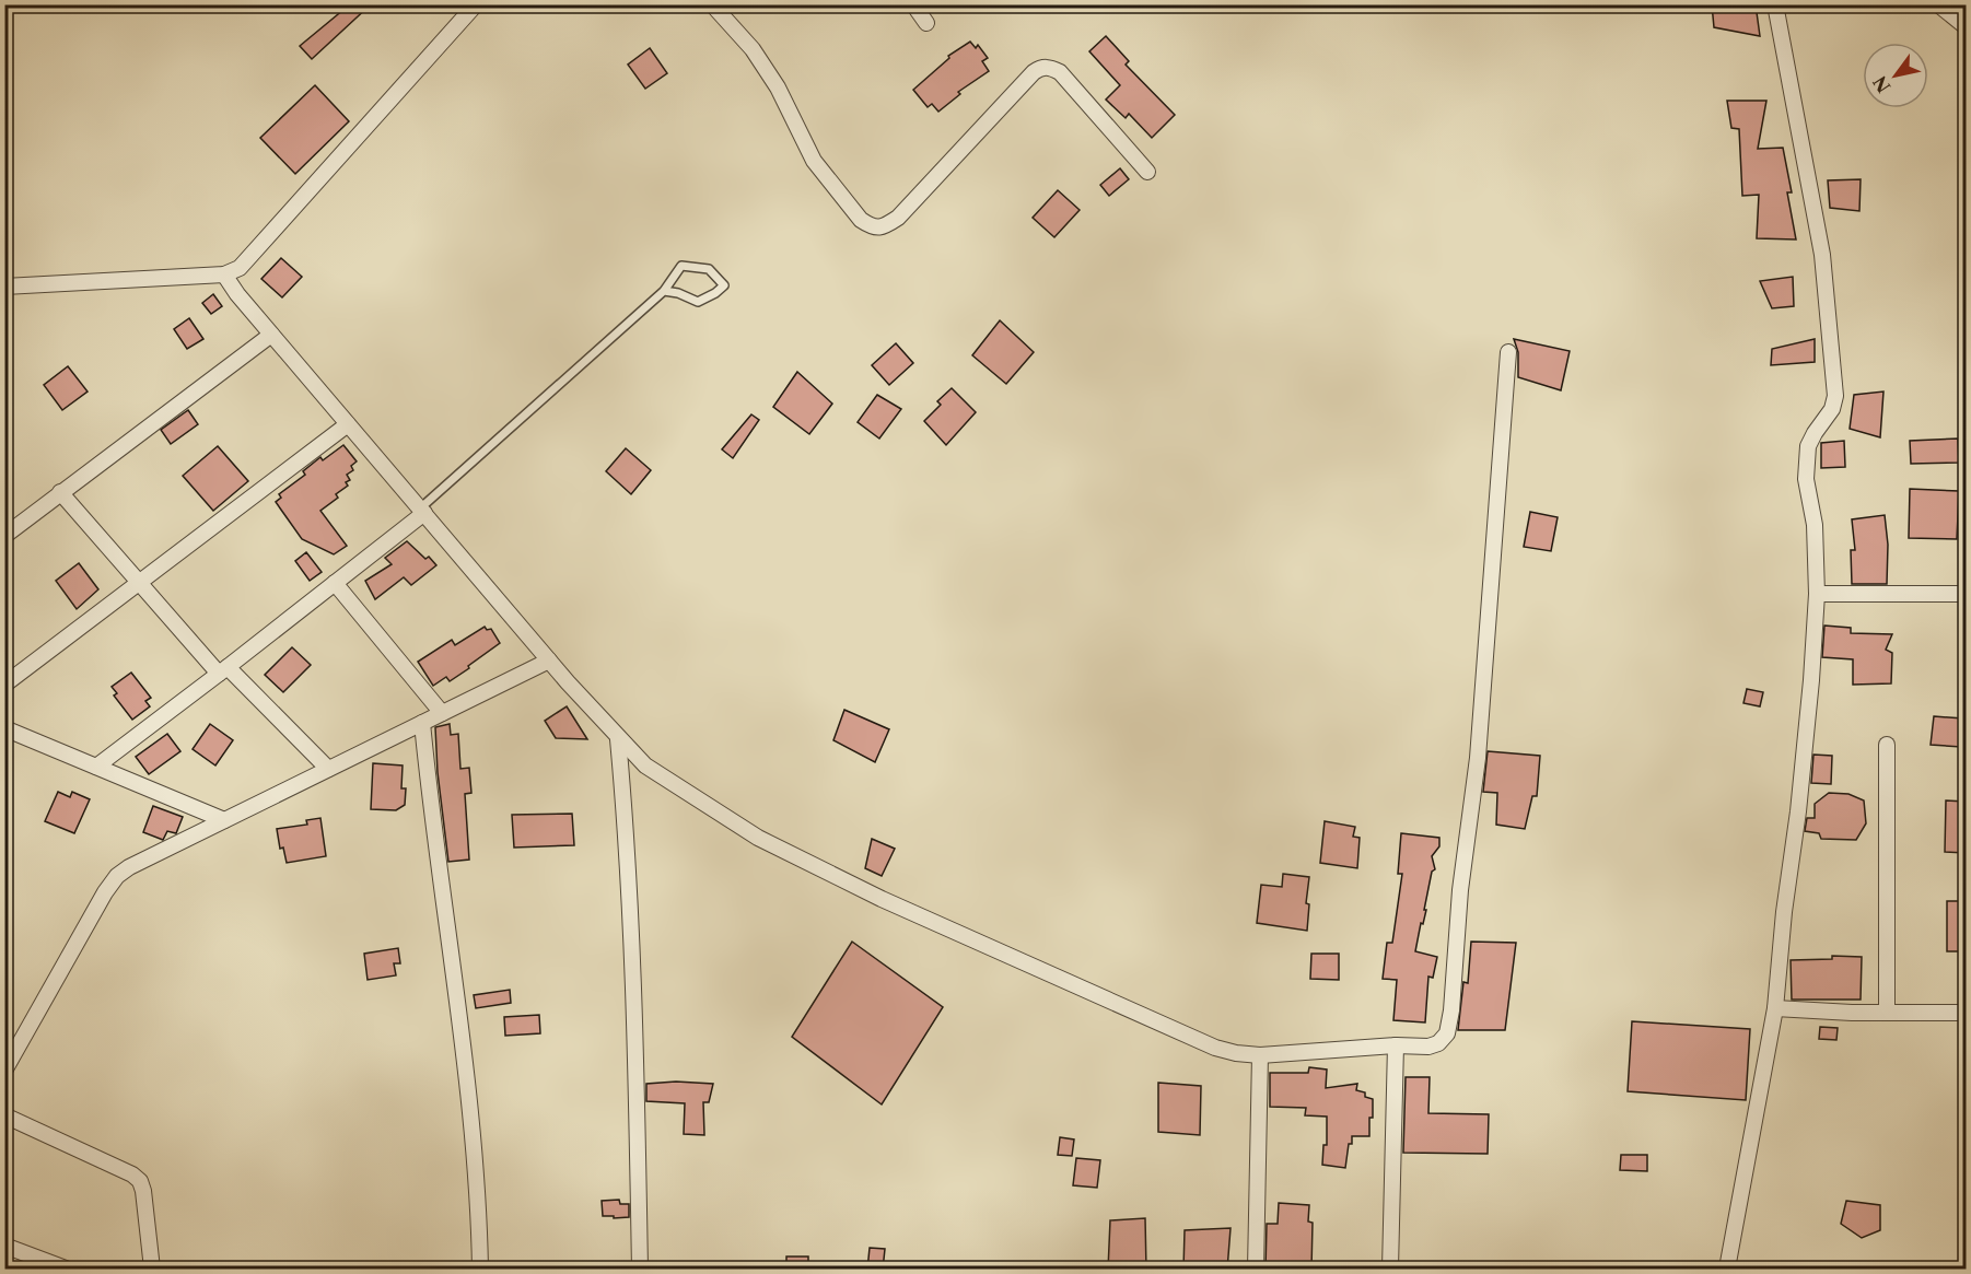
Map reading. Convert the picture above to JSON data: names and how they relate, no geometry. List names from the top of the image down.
{
  "north": "bottom left"
}
